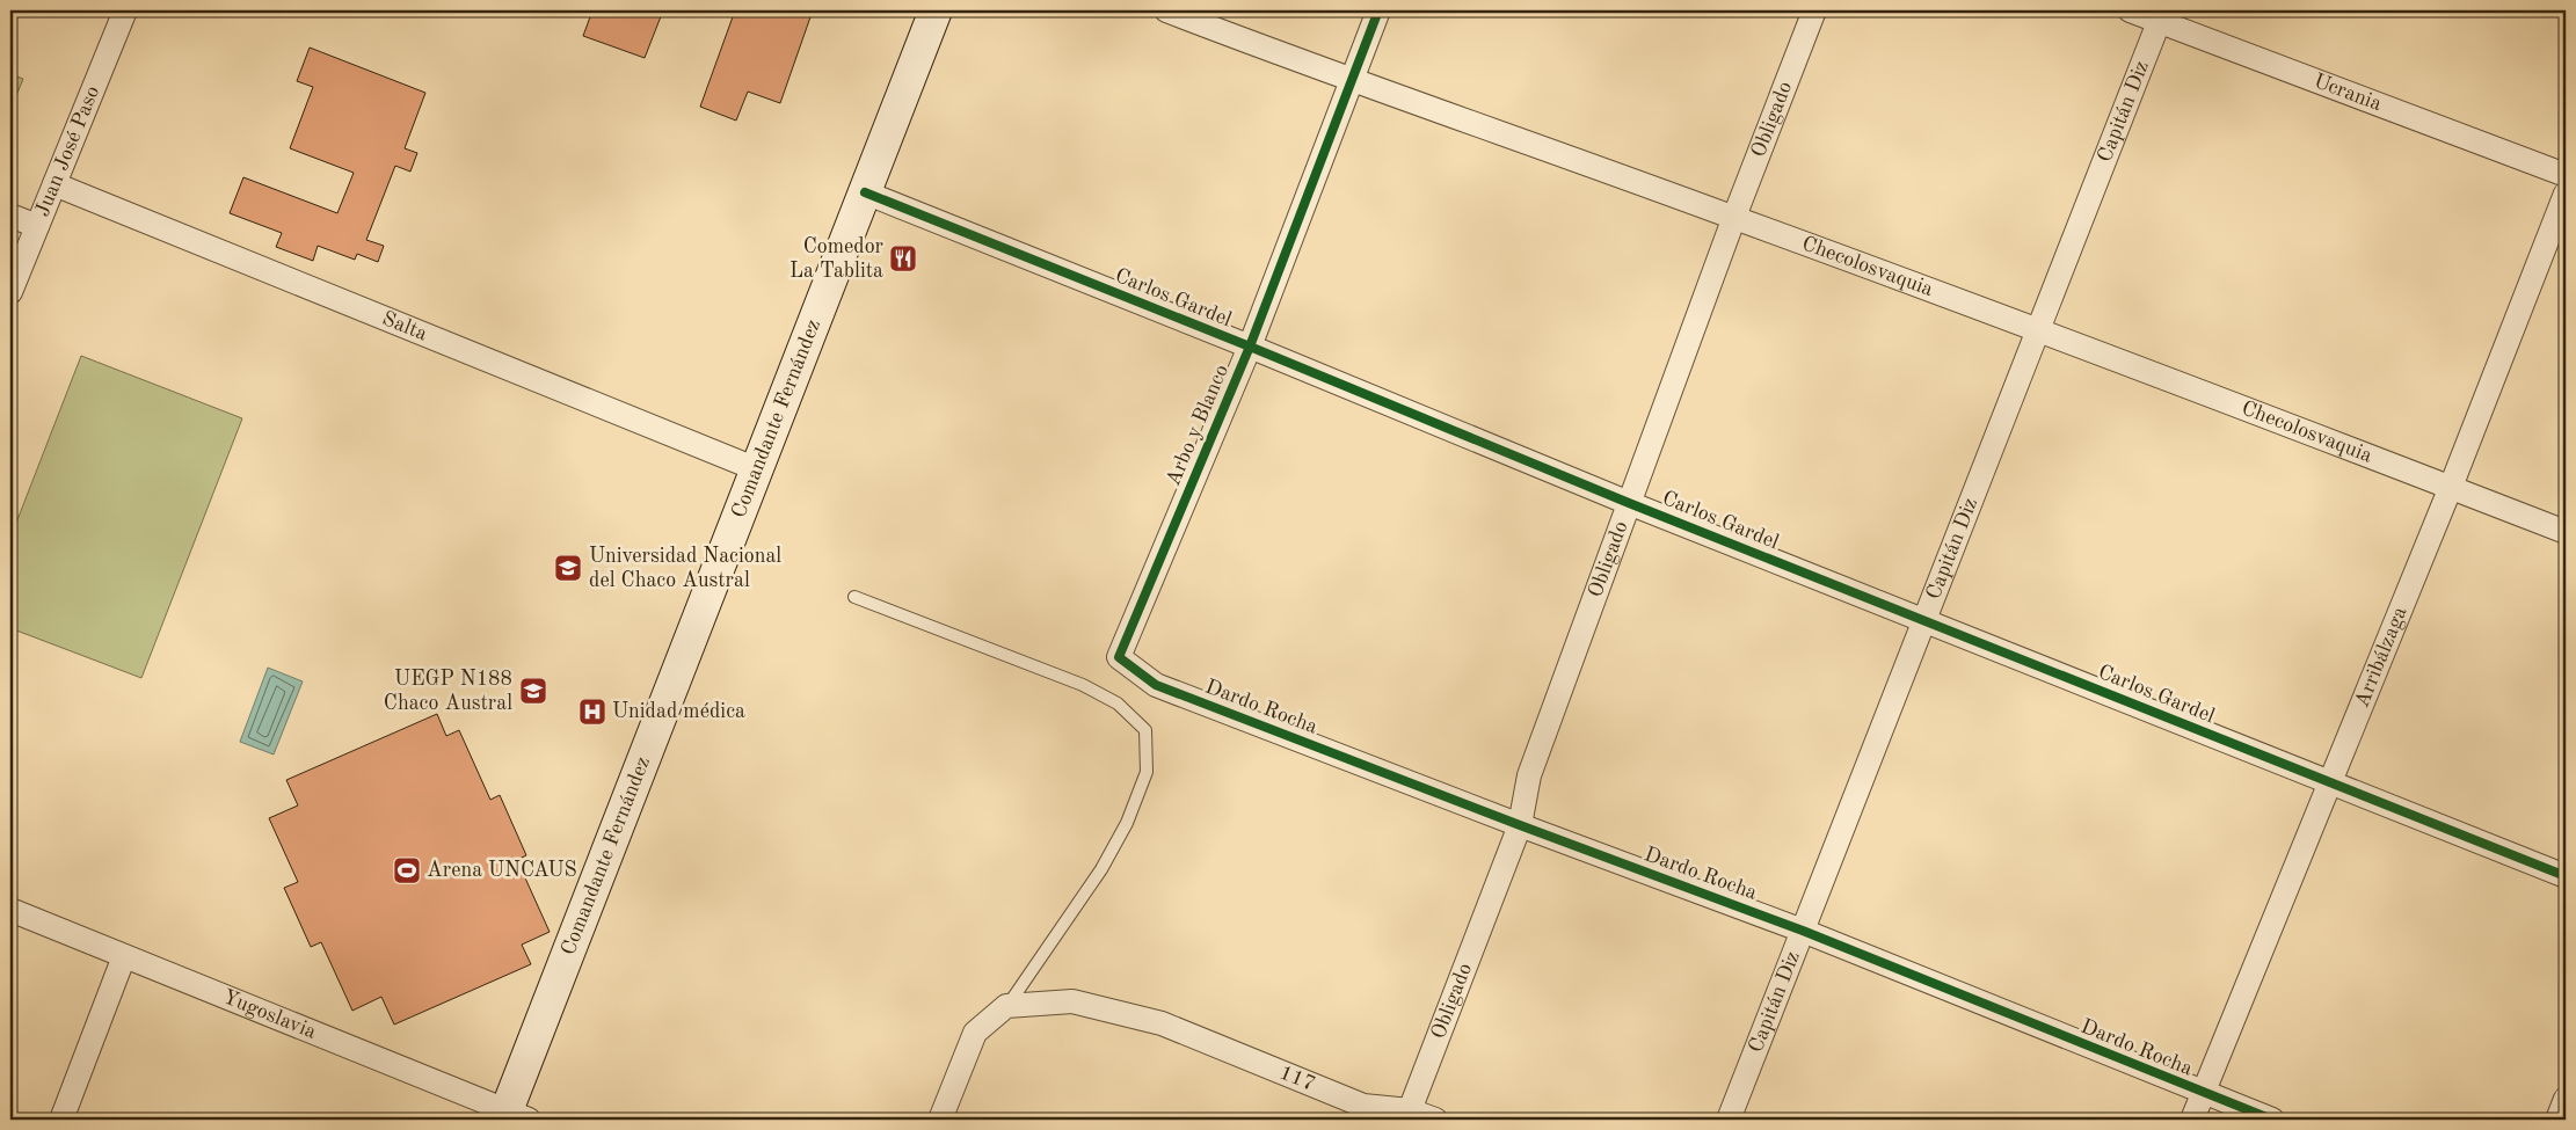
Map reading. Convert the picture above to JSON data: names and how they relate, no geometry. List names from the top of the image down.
{
  "streets": {
    "main road": ["Comandante Fernández"],
    "street": [
      "Ucrania",
      "Capitán Diz",
      "Obligado",
      "Juan José Paso",
      "Checolosvaquia",
      "Carlos Gardel",
      "Salta",
      "Arbo y Blanco",
      "Arribálzaga",
      "Dardo Rocha",
      "Yugoslavia",
      "117"
    ]
  },
  "crossings": [
    ["Ucrania", "Capitán Diz"],
    ["Capitán Diz", "Checolosvaquia"],
    ["Capitán Diz", "Carlos Gardel"],
    ["Capitán Diz", "Dardo Rocha"],
    ["Obligado", "Checolosvaquia"],
    ["Obligado", "Carlos Gardel"],
    ["Obligado", "Dardo Rocha"],
    ["Obligado", "117"],
    ["Juan José Paso", "Salta"],
    ["Checolosvaquia", "Arbo y Blanco"],
    ["Checolosvaquia", "Arribálzaga"],
    ["Carlos Gardel", "Comandante Fernández"],
    ["Carlos Gardel", "Arbo y Blanco"],
    ["Carlos Gardel", "Arribálzaga"],
    ["Salta", "Comandante Fernández"],
    ["Comandante Fernández", "Yugoslavia"],
    ["Arbo y Blanco", "Dardo Rocha"],
    ["Arribálzaga", "Dardo Rocha"]
  ],
  "places": {
    "restaurant": ["Comedor La Tablita"],
    "school or university": ["Universidad Nacional del Chaco Austral", "UEGP N188 Chaco Austral"],
    "hospital": ["Unidad médica"],
    "sports": ["Arena UNCAUS"]
  }
}
